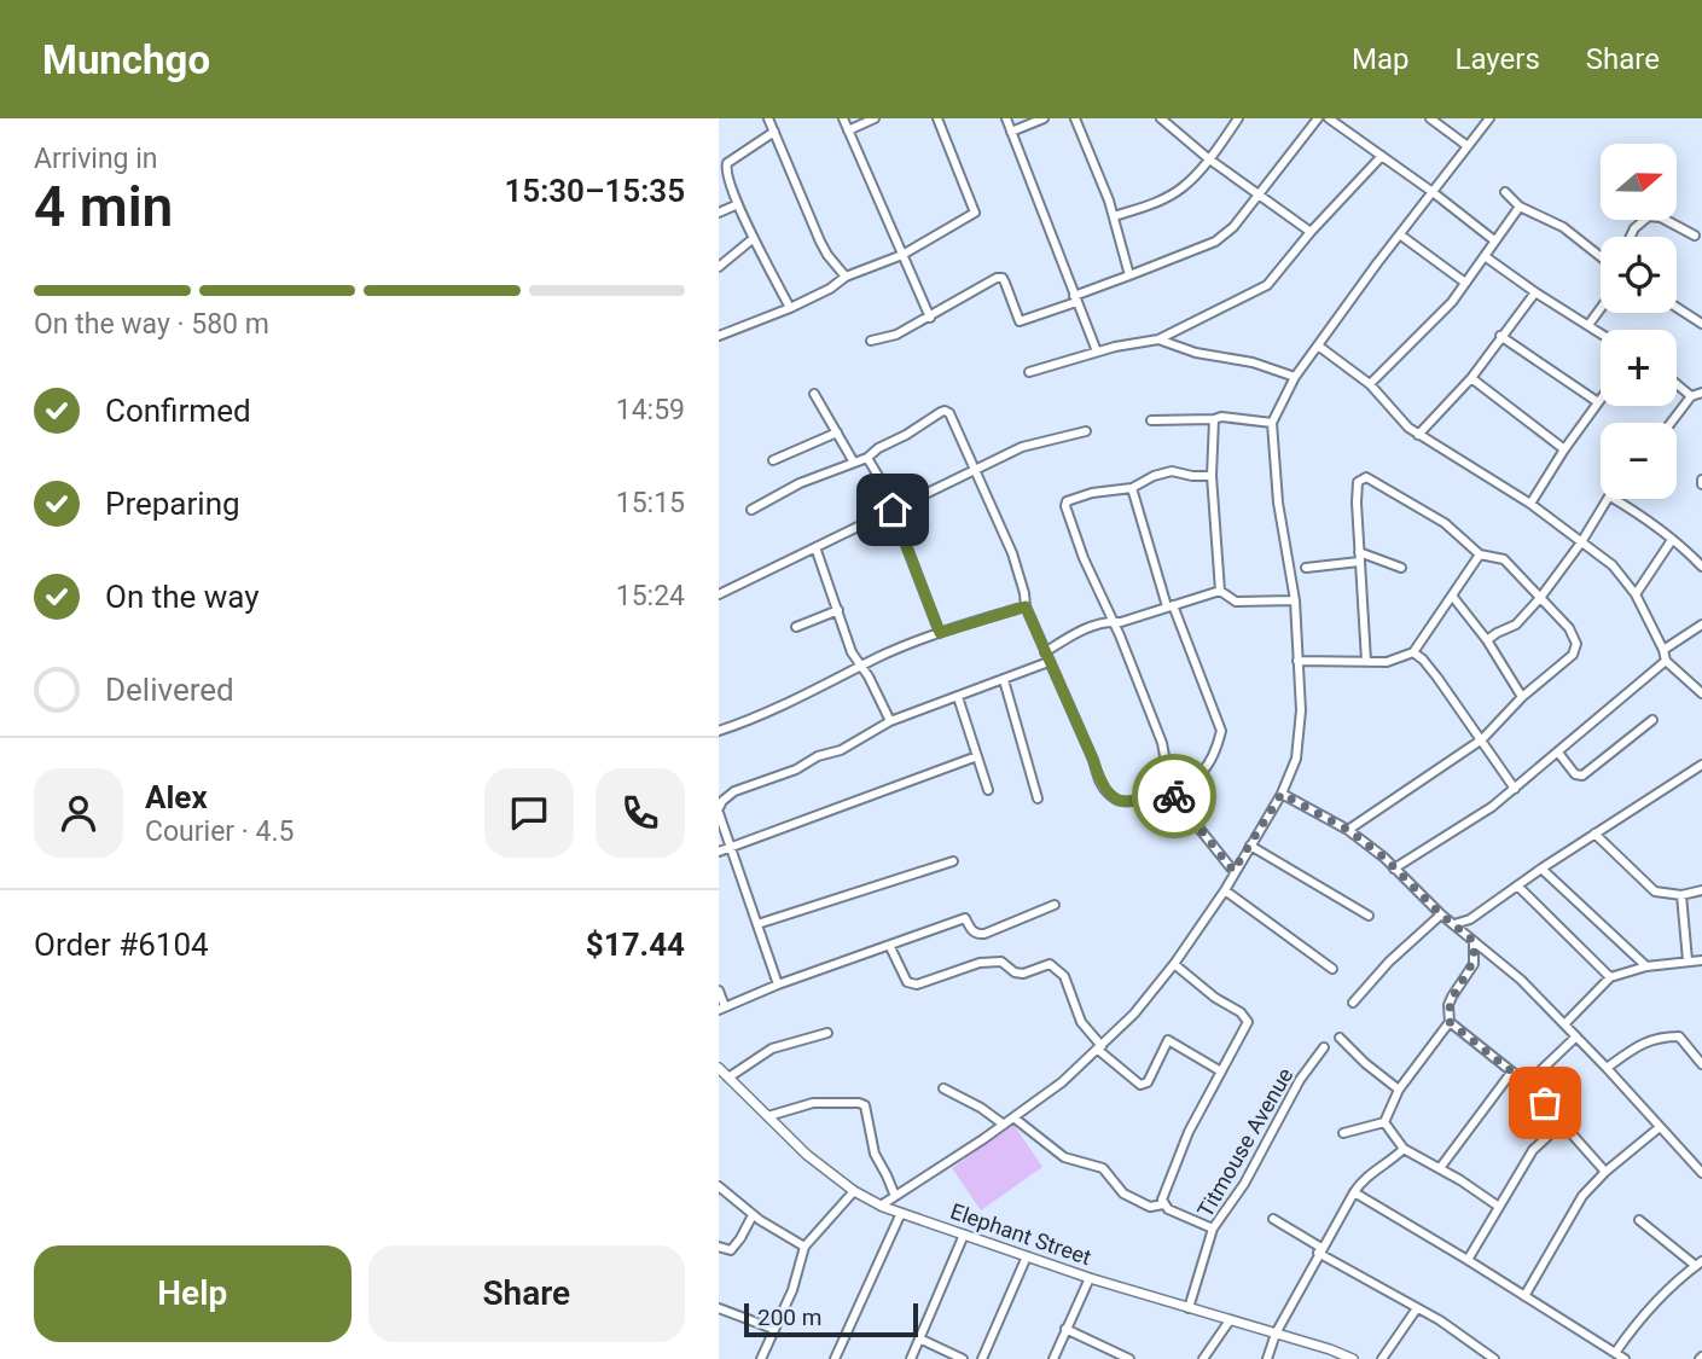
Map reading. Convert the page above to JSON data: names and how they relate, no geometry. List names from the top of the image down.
{
  "streets": {
    "main road": ["Elephant Street"],
    "street": ["Titmouse Avenue"]
  },
  "crossings": [
    ["Titmouse Avenue", "Elephant Street"]
  ],
  "scale_bar": "200 m",
  "north": "right",
  "page": {
    "header": "Munchgo",
    "nav": ["Map", "Layers", "Share"],
    "heading": ["4 min", "Arriving in", "15:30–15:35"],
    "panel": [
      "Alex",
      "Courier · 4.5",
      "Order #6104",
      "$17.44"
    ],
    "map_buttons": ["+", "−"],
    "bar": "On the way · 580 m",
    "list": [
      ["Confirmed", "14:59"],
      ["Preparing", "15:15"],
      ["On the way", "15:24"],
      "Delivered"
    ],
    "buttons": ["Help", "Share"],
    "scale": "200 m"
  }
}
